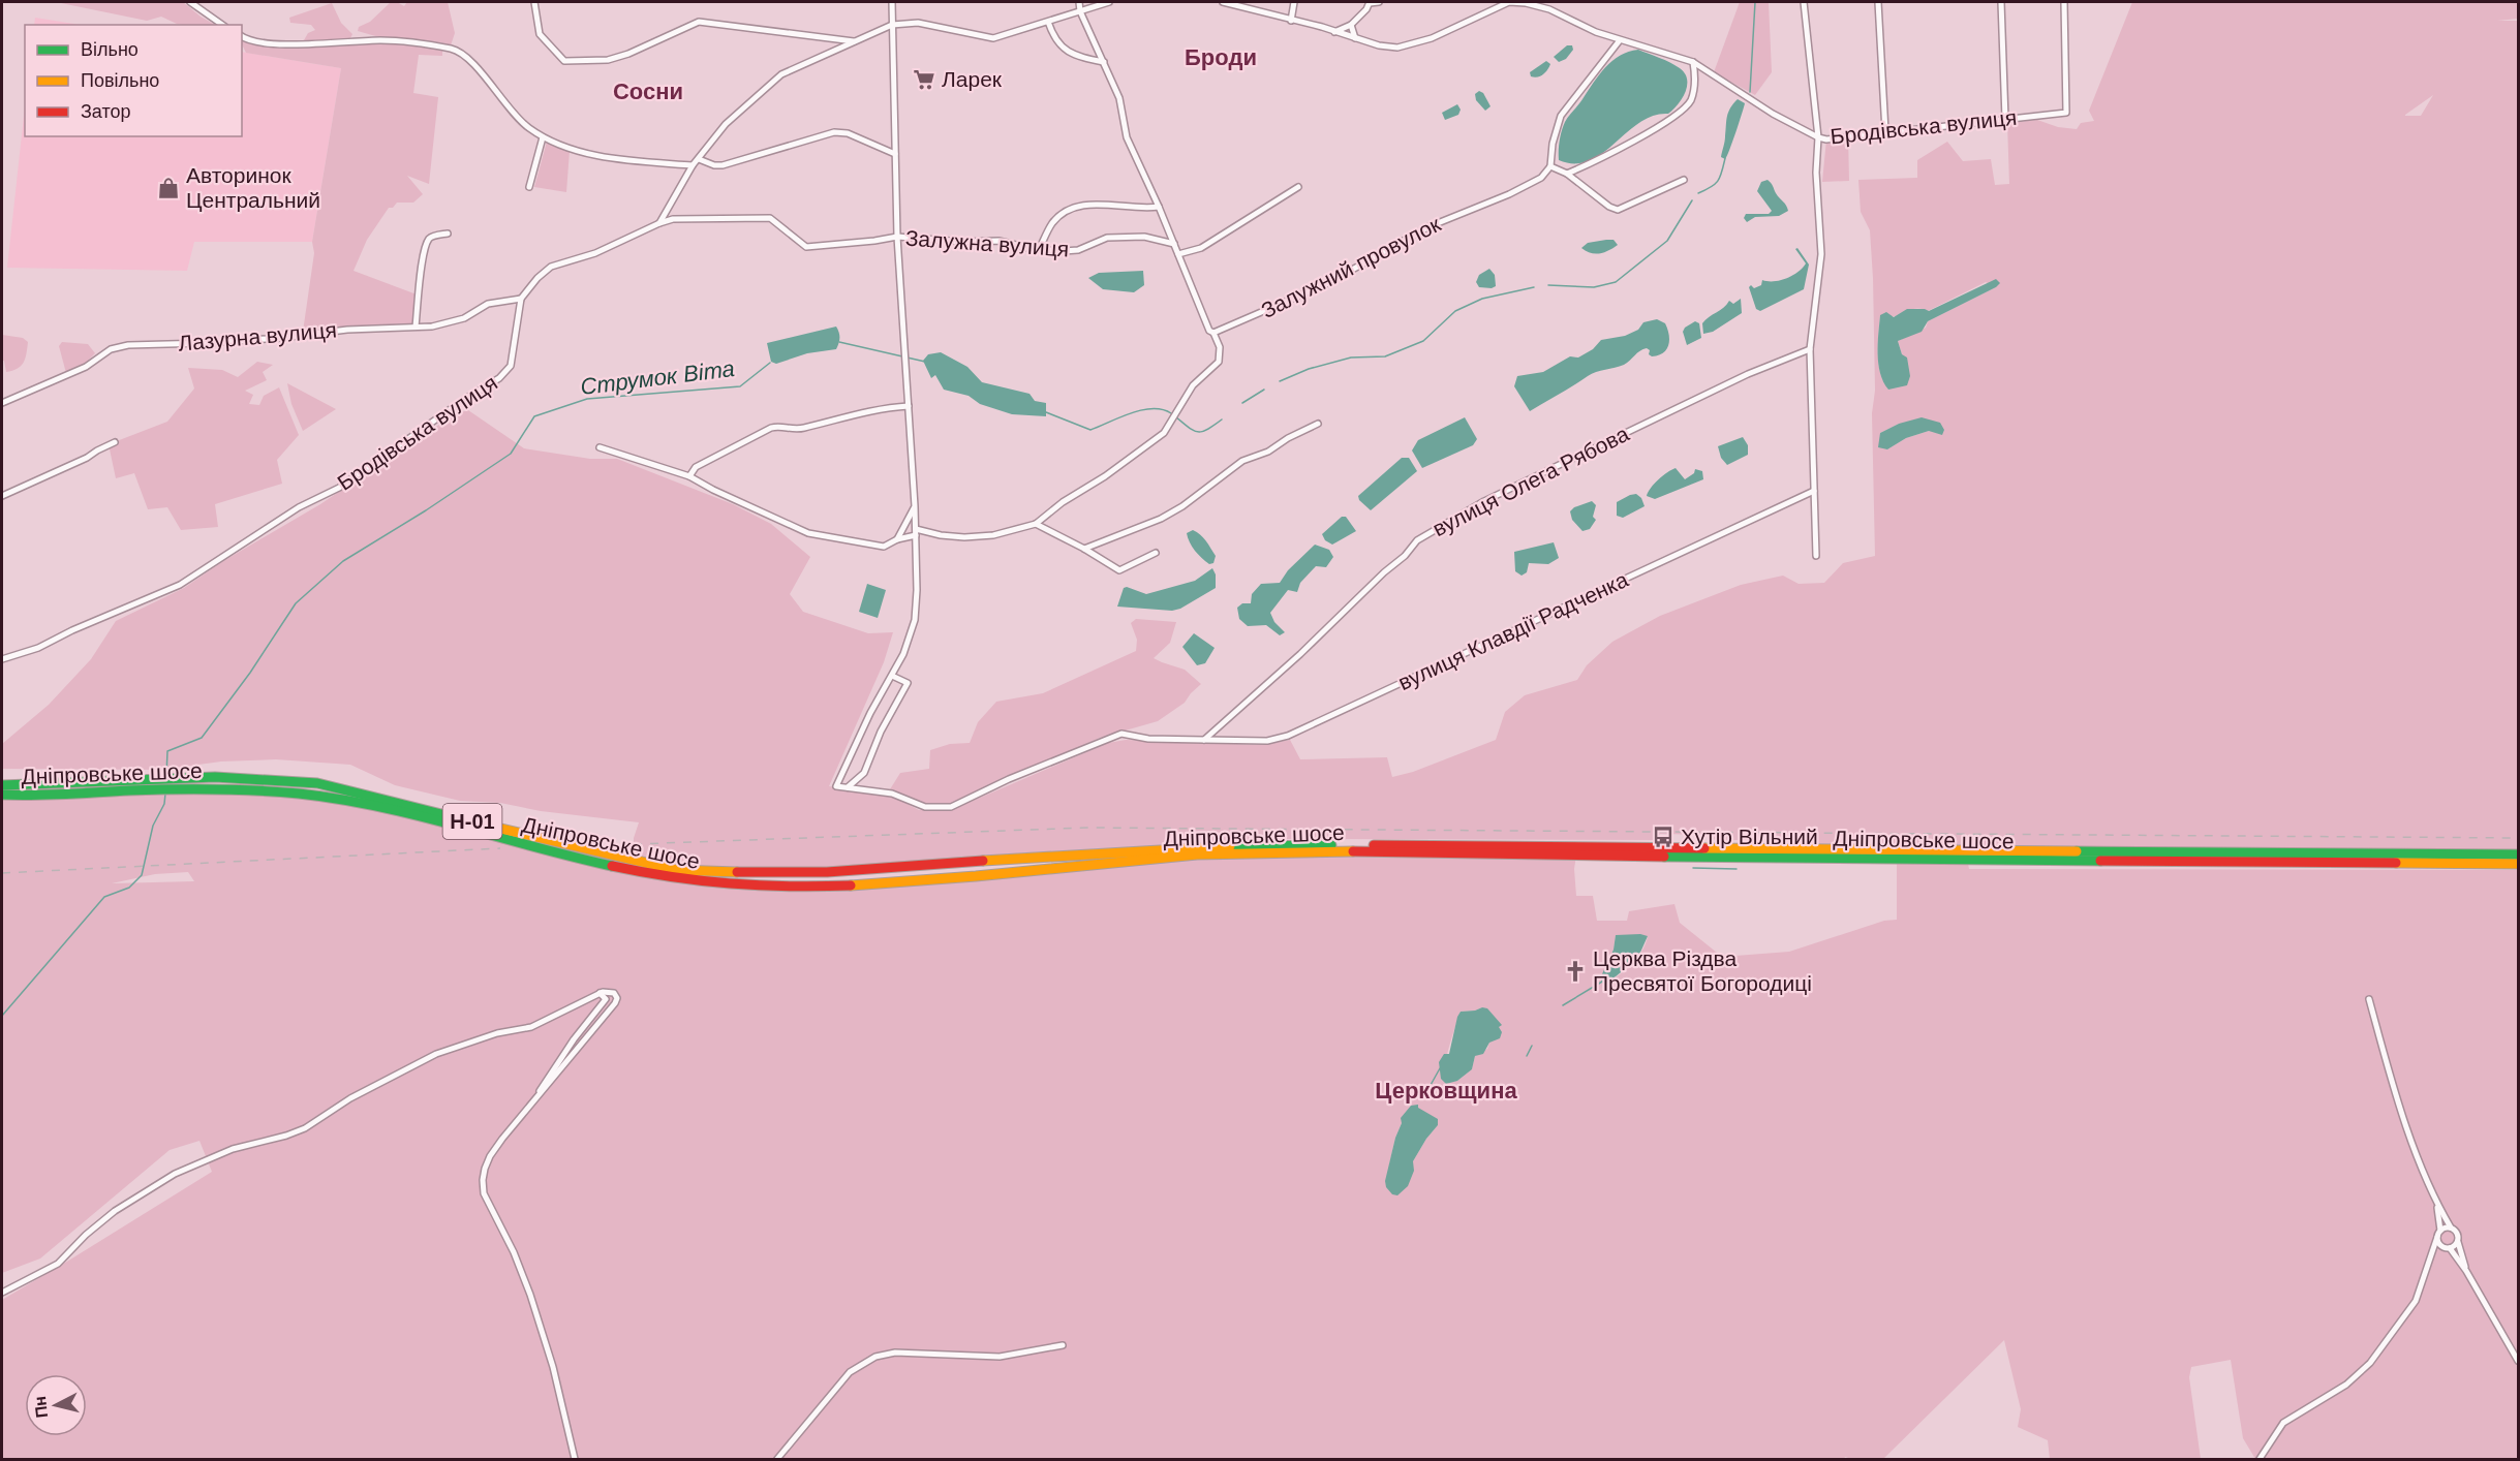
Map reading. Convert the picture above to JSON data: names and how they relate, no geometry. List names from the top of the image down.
{
  "streets": {
    "main road": ["Дніпровське шосе", "Н-01"],
    "street": [
      "Бродівська вулиця",
      "Залужна вулиця",
      "Залужний провулок",
      "Лазурна вулиця",
      "вулиця Олега Рябова",
      "вулиця Клавдії Радченка"
    ]
  },
  "crossings": [
    ["Бродівська вулиця", "Лазурна вулиця"],
    ["вулиця Олега Рябова", "вулиця Клавдії Радченка"]
  ],
  "districts": ["Броди", "Сосни", "Церковщина"],
  "water": ["Струмок Віта"],
  "places": {
    "supermarket": ["Ларек"],
    "shop": ["Авторинок Центральний"],
    "bus stop": ["Хутір Вільний"],
    "church": ["Церква Різдва Пресвятої Богородиці"]
  },
  "legend": ["Вільно", "Повільно", "Затор"],
  "north": "left"
}
